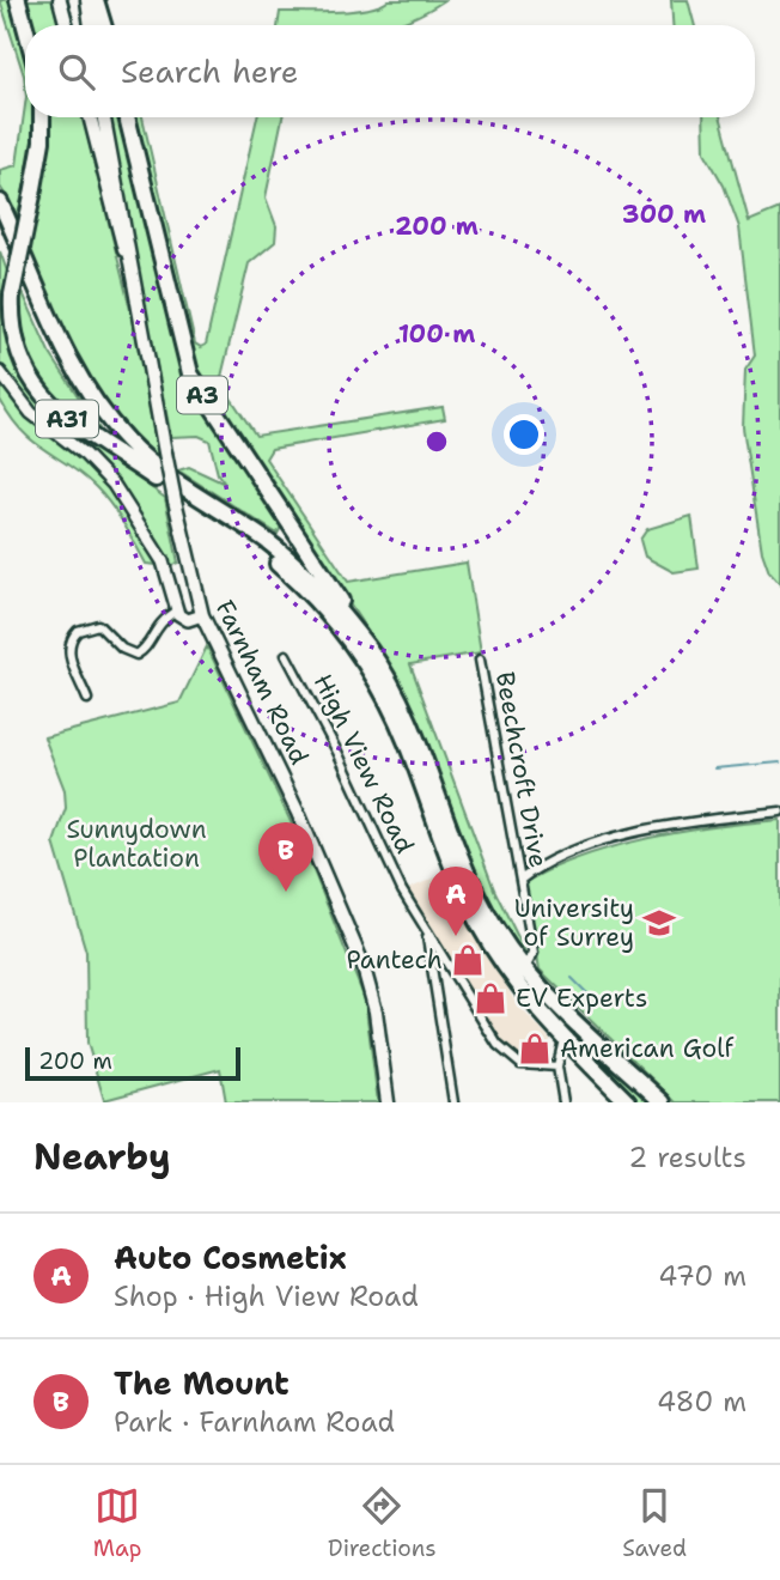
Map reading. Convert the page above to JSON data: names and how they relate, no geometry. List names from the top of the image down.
{
  "streets": {
    "highway": ["A3", "A31"],
    "main road": ["Farnham Road"],
    "street": ["High View Road", "Beechcroft Drive"]
  },
  "crossings": [
    ["A3", "A31"],
    ["A3", "Beechcroft Drive"]
  ],
  "parks": ["Sunnydown Plantation"],
  "places": {
    "school or university": ["University of Surrey"],
    "shop": ["Pantech", "EV Experts", "American Golf"]
  },
  "scale_bar": "200 m",
  "page": {
    "search": "Search here",
    "pins": ["B", "A"],
    "scale": "200 m",
    "heading": ["Nearby", "2 results"],
    "list": [
      {
        "mark": "A",
        "name": "Auto Cosmetix",
        "note": "Shop · High View Road",
        "value": "470 m"
      },
      {
        "mark": "B",
        "name": "The Mount",
        "note": "Park · Farnham Road",
        "value": "480 m"
      }
    ],
    "nav": ["Map", "Directions", "Saved"]
  },
  "rings": ["300 m", "200 m", "100 m"]
}
